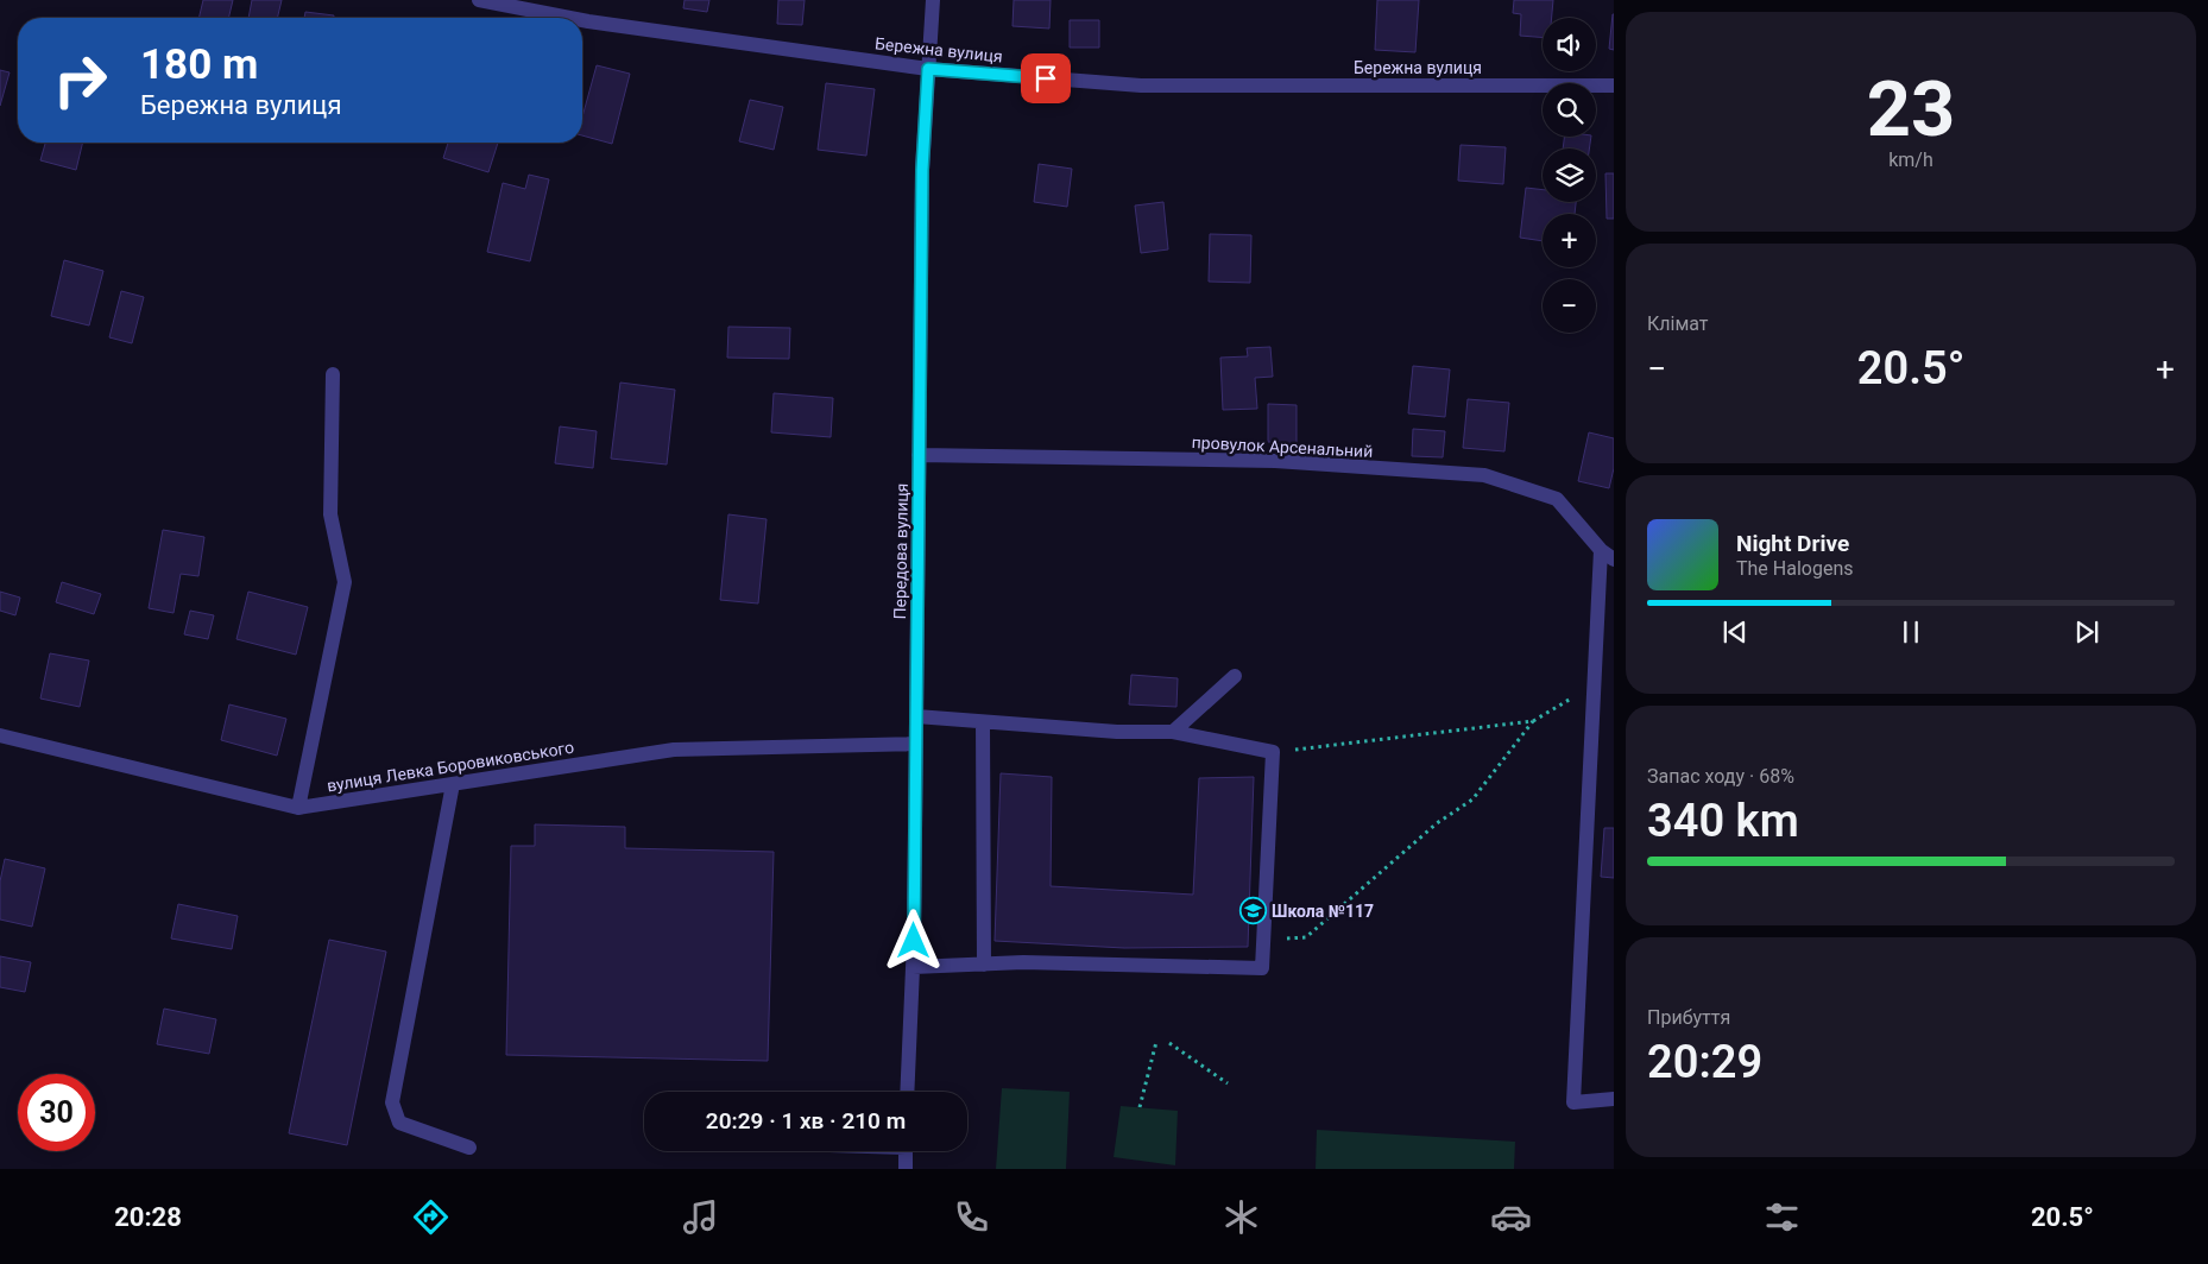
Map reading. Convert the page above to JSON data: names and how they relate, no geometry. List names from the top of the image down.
{
  "streets": {
    "street": [
      "Бережна вулиця",
      "провулок Арсенальний",
      "Передова вулиця",
      "вулиця Левка Боровиковського"
    ]
  },
  "crossings": [
    ["Бережна вулиця", "Передова вулиця"],
    ["провулок Арсенальний", "Передова вулиця"],
    ["Передова вулиця", "вулиця Левка Боровиковського"]
  ],
  "places": {
    "school or university": ["Школа №117"]
  },
  "page": {
    "tile": [
      ["23", "km/h"],
      "Клімат",
      ["Запас ходу · 68%", "340 km"],
      ["Прибуття", "20:29"]
    ],
    "map_buttons": ["+", "−"],
    "turn": ["180 m", "Бережна вулиця"],
    "heat": ["−", "20.5°", "+"],
    "song": ["Night Drive", "The Halogens"],
    "limit": "30",
    "trip": "20:29 · 1 хв · 210 m",
    "tabs": ["20:28", "20.5°"]
  }
}
